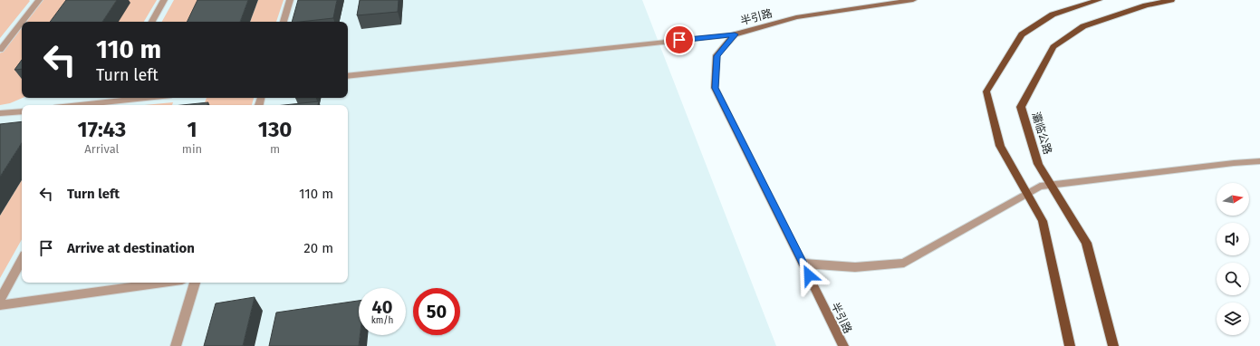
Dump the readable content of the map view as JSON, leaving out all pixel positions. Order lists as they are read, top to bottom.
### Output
{
  "streets": {
    "main road": ["半引路", "灞临公路"]
  },
  "north": "right",
  "page": {
    "turn": ["110 m", "Turn left"],
    "eta": [
      "17:43",
      "Arrival",
      "1",
      "min",
      "130",
      "m"
    ],
    "list": [
      {
        "name": "Turn left",
        "value": "110 m"
      },
      {
        "name": "Arrive at destination",
        "value": "20 m"
      }
    ],
    "speed": "40 km/h",
    "limit": "50"
  }
}
